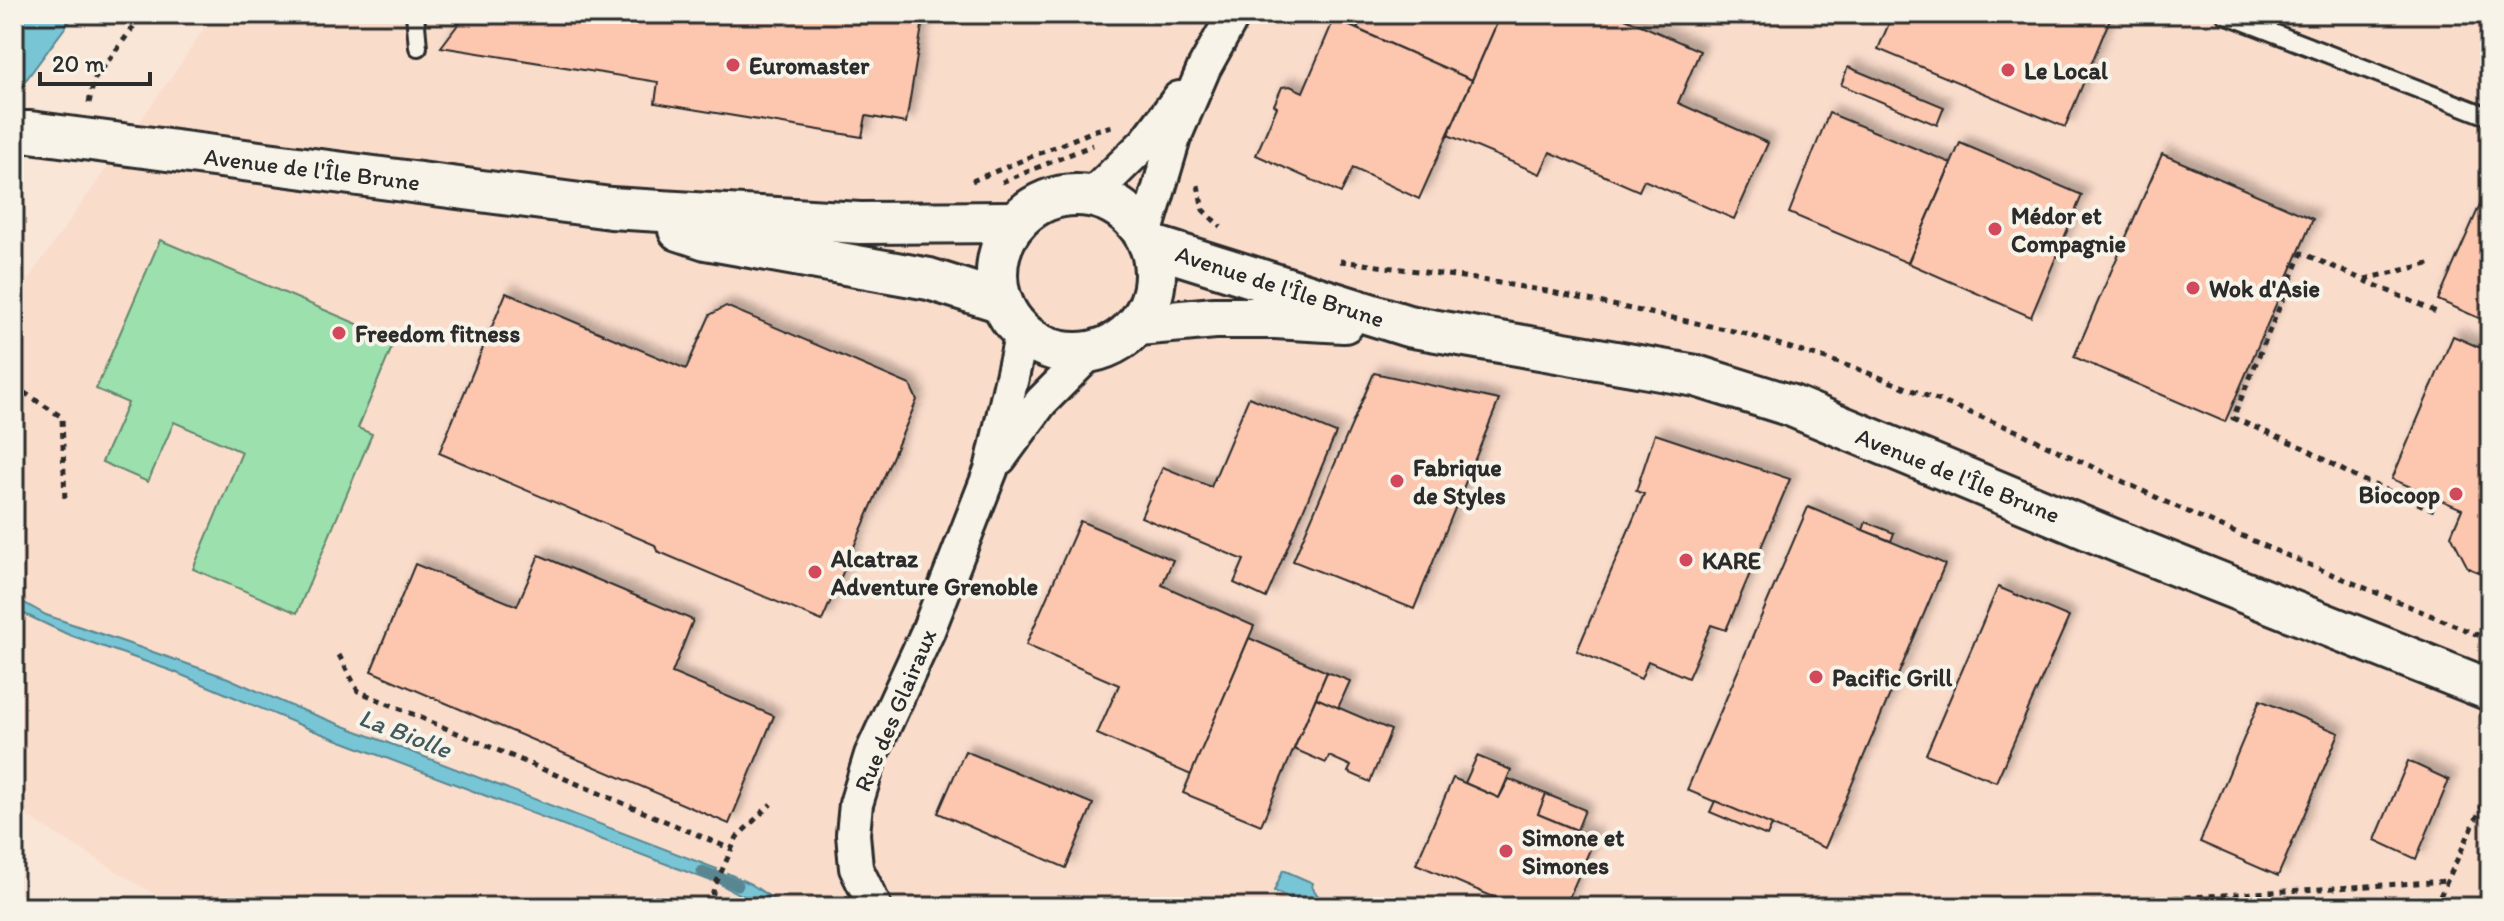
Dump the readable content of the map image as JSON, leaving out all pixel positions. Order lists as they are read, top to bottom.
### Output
{
  "streets": {
    "street": ["Avenue de l'Île Brune", "Rue des Glairaux"]
  },
  "crossings": [
    ["Avenue de l'Île Brune", "Rue des Glairaux"]
  ],
  "water": ["La Biolle"],
  "places": [
    "Euromaster",
    "Le Local",
    "Médor et Compagnie",
    "Wok d'Asie",
    "Freedom fitness",
    "Fabrique de Styles",
    "Biocoop",
    "KARE",
    "Alcatraz Adventure Grenoble",
    "Pacific Grill",
    "Simone et Simones"
  ],
  "scale_bar": "20 m"
}
